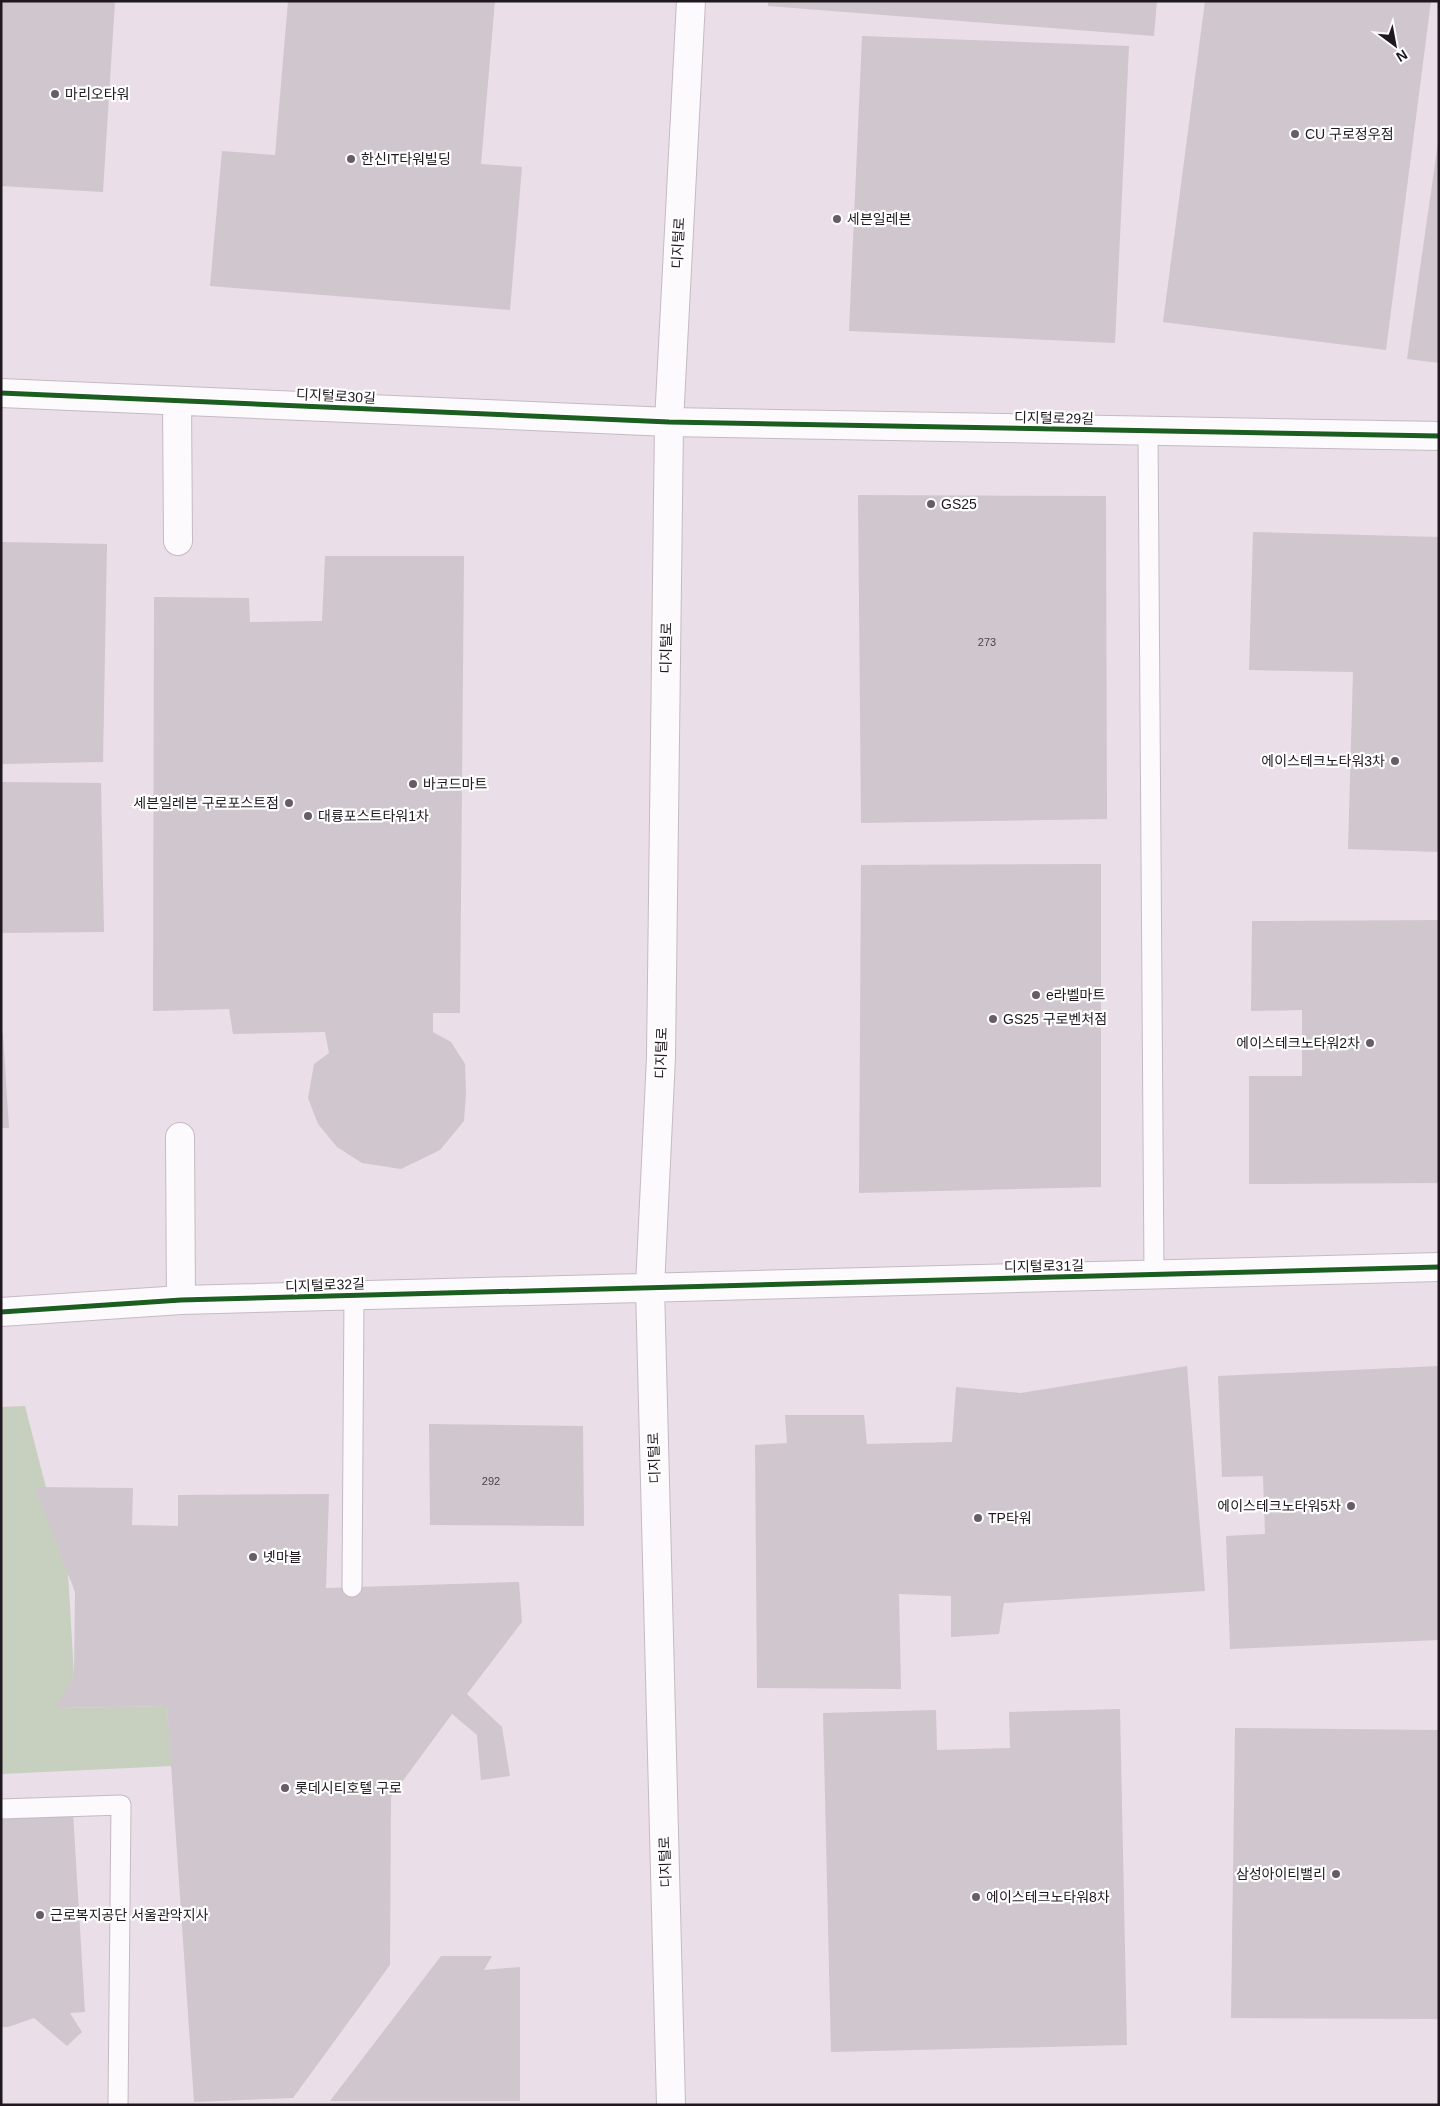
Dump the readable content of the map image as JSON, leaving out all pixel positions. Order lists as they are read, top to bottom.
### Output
{
  "streets": {
    "street": [
      "디지털로",
      "디지털로30길",
      "디지털로29길",
      "디지털로31길",
      "디지털로32길"
    ]
  },
  "crossings": [
    ["디지털로", "디지털로30길"],
    ["디지털로", "디지털로29길"],
    ["디지털로", "디지털로31길"],
    ["디지털로", "디지털로32길"],
    ["디지털로30길", "디지털로29길"],
    ["디지털로31길", "디지털로32길"]
  ],
  "places": [
    "마리오타워",
    "CU 구로정우점",
    "한신IT타워빌딩",
    "세븐일레븐",
    "GS25",
    "에이스테크노타워3차",
    "바코드마트",
    "세븐일레븐 구로포스트점",
    "대륭포스트타워1차",
    "e라벨마트",
    "GS25 구로벤처점",
    "에이스테크노타워2차",
    "에이스테크노타워5차",
    "TP타워",
    "넷마블",
    "롯데시티호텔 구로",
    "삼성아이티밸리",
    "에이스테크노타워8차",
    "근로복지공단 서울관악지사"
  ],
  "house_numbers": ["273", "292"],
  "north": "bottom right"
}
